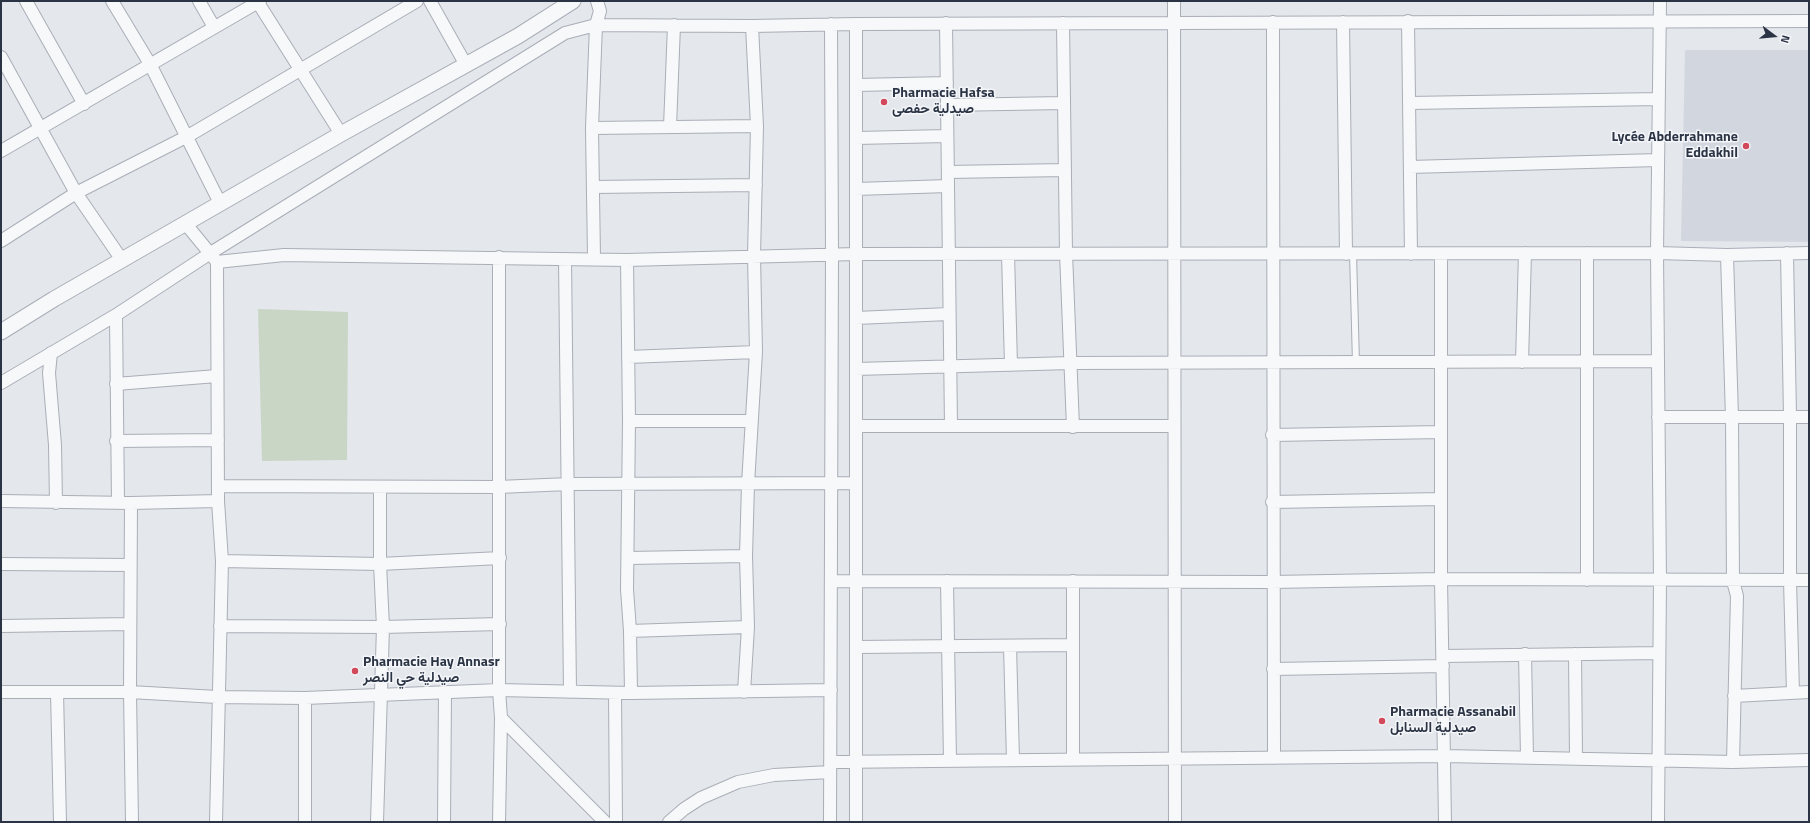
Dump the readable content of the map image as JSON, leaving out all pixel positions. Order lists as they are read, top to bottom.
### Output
{
  "places": [
    "Pharmacie Hafsa صيدلية حفصى",
    "Lycée Abderrahmane Eddakhil",
    "Pharmacie Hay Annasr صيدلية حي النصر",
    "Pharmacie Assanabil صيدلية السنابل"
  ],
  "north": "right"
}
